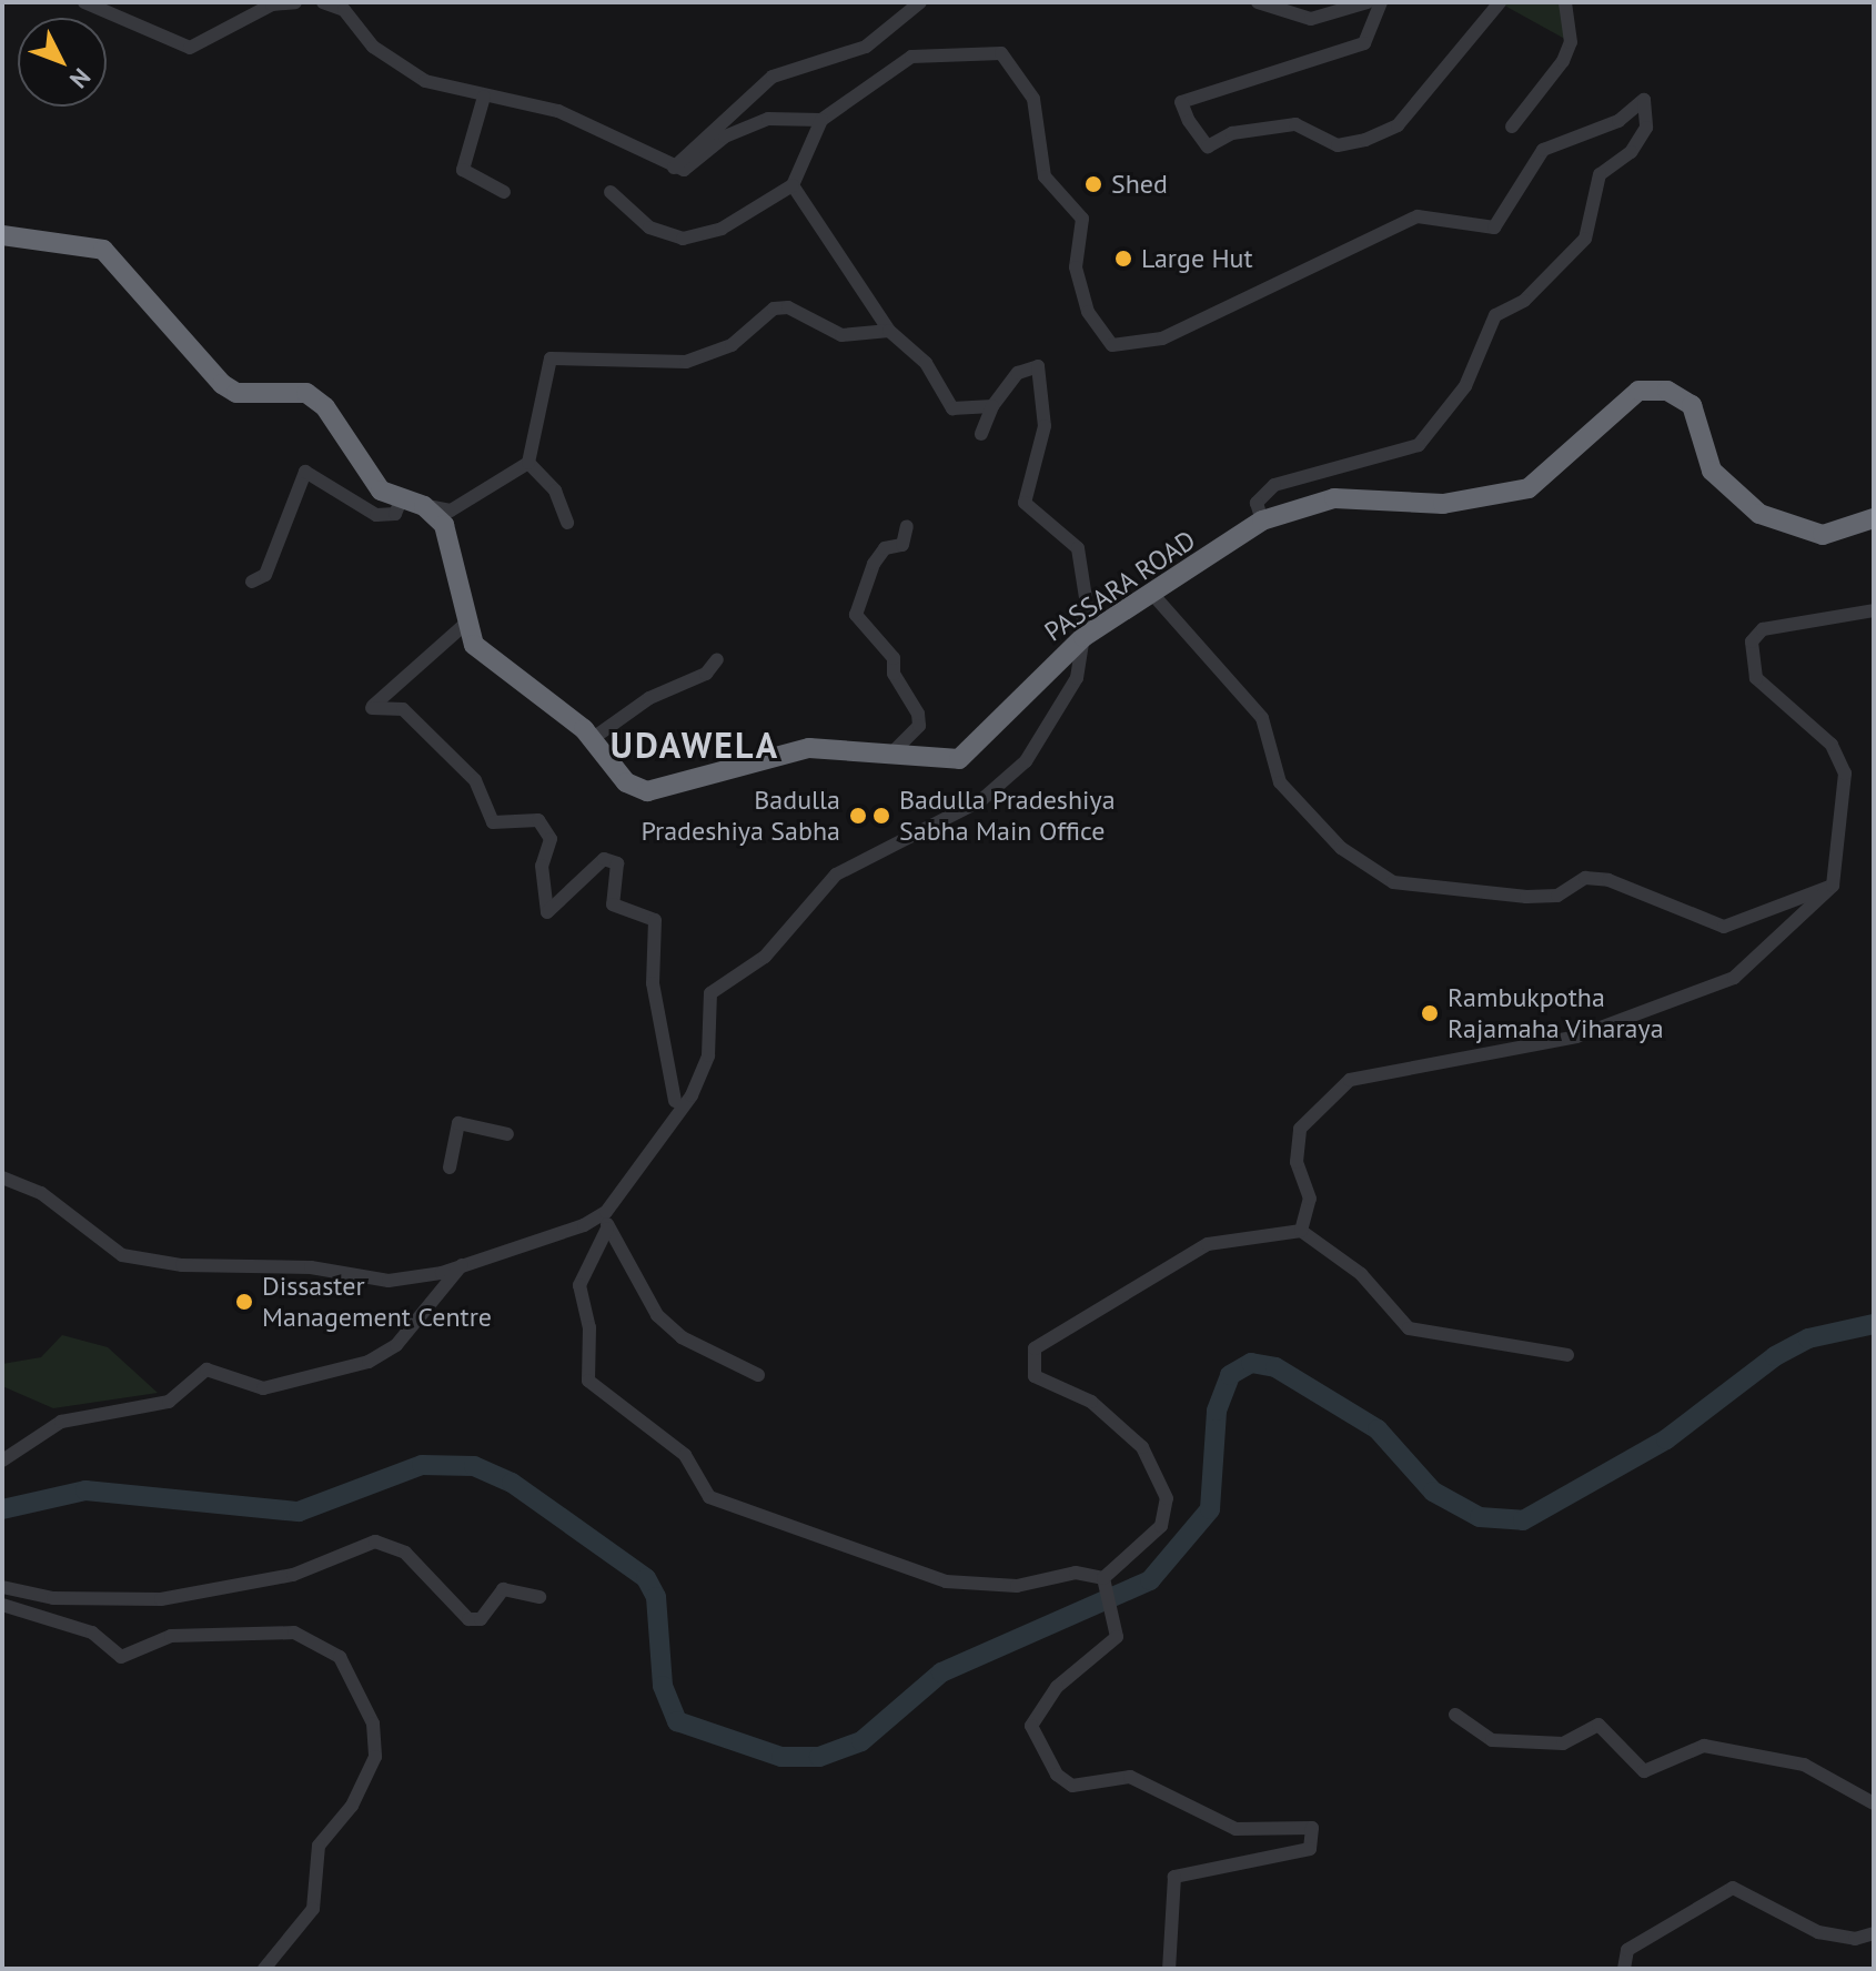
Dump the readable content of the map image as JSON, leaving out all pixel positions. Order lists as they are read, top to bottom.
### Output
{
  "streets": {
    "highway": ["PASSARA ROAD"]
  },
  "districts": ["UDAWELA"],
  "places": [
    "Shed",
    "Large Hut",
    "Badulla Pradeshiya Sabha",
    "Badulla Pradeshiya Sabha Main Office",
    "Rambukpotha Rajamaha Viharaya",
    "Dissaster Management Centre"
  ],
  "north": "bottom right"
}
